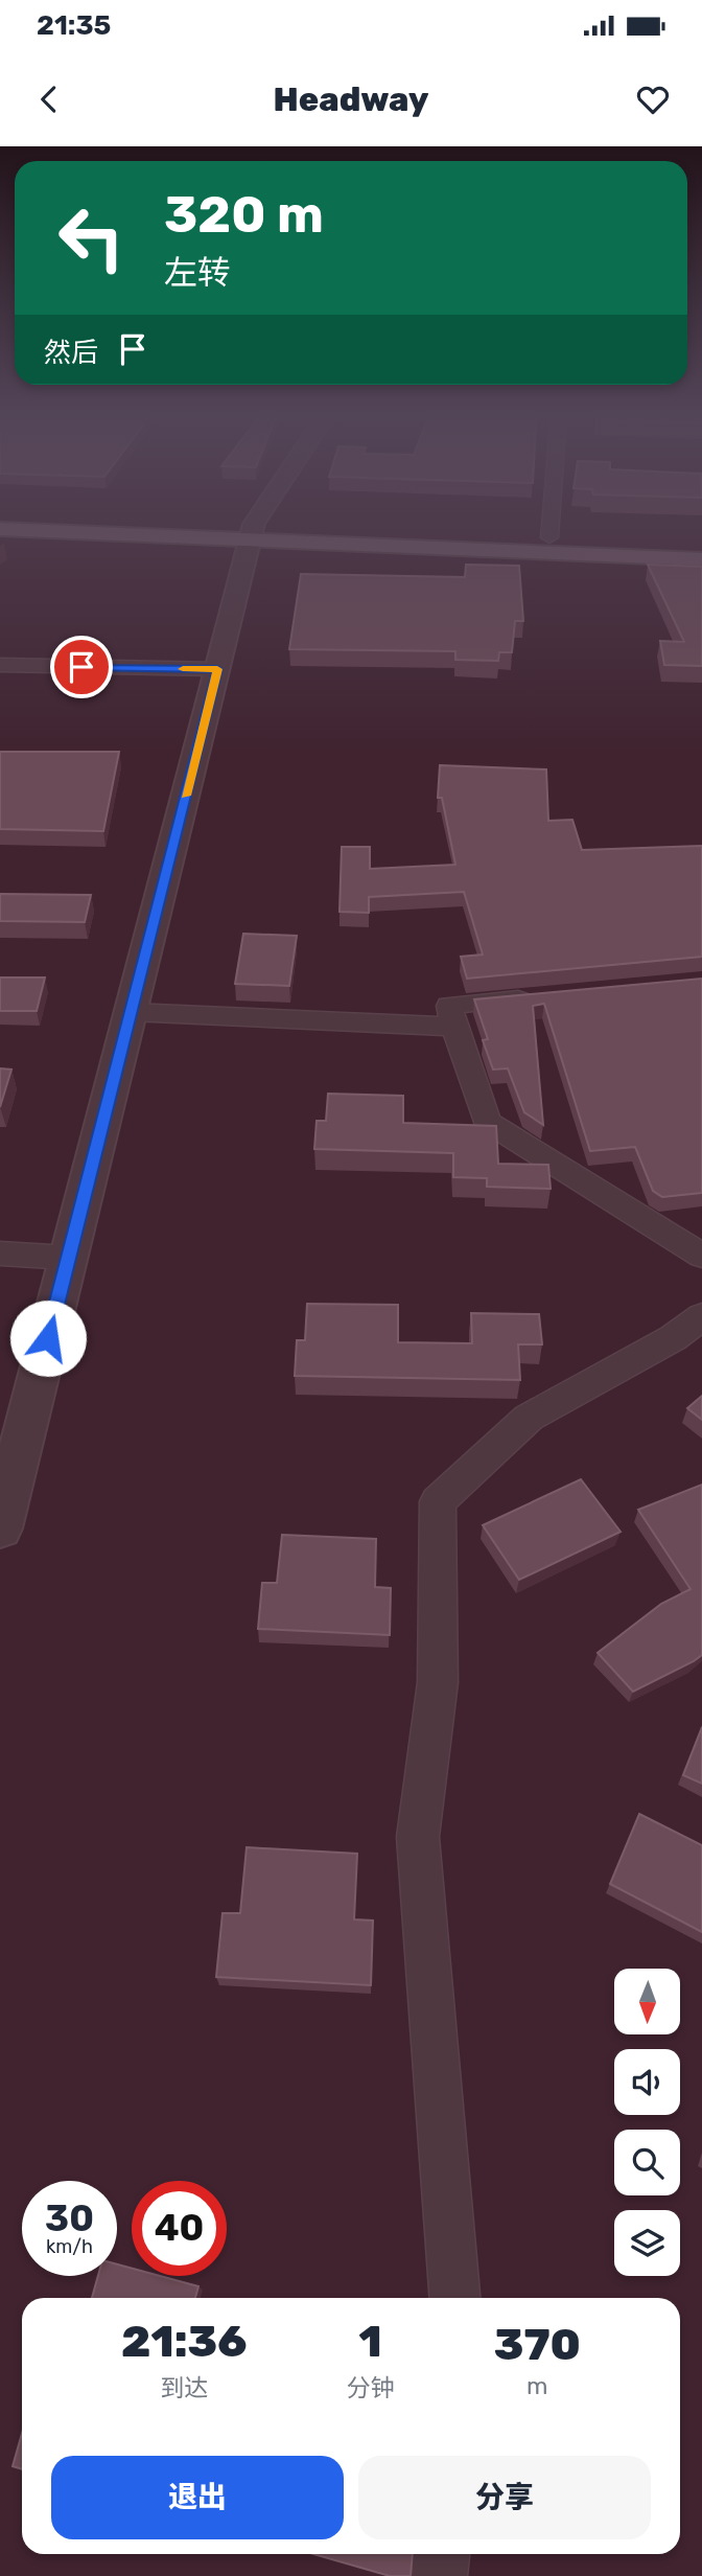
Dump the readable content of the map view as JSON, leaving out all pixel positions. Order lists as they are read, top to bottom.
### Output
{
  "north": "bottom",
  "page": {
    "status": "21:35",
    "header": "Headway",
    "turn": ["320 m", "左转"],
    "then": "然后",
    "speed": "30 km/h",
    "limit": "40",
    "eta": [
      "21:36",
      "到达",
      "1",
      "分钟",
      "370",
      "m"
    ],
    "buttons": ["退出", "分享"]
  }
}
